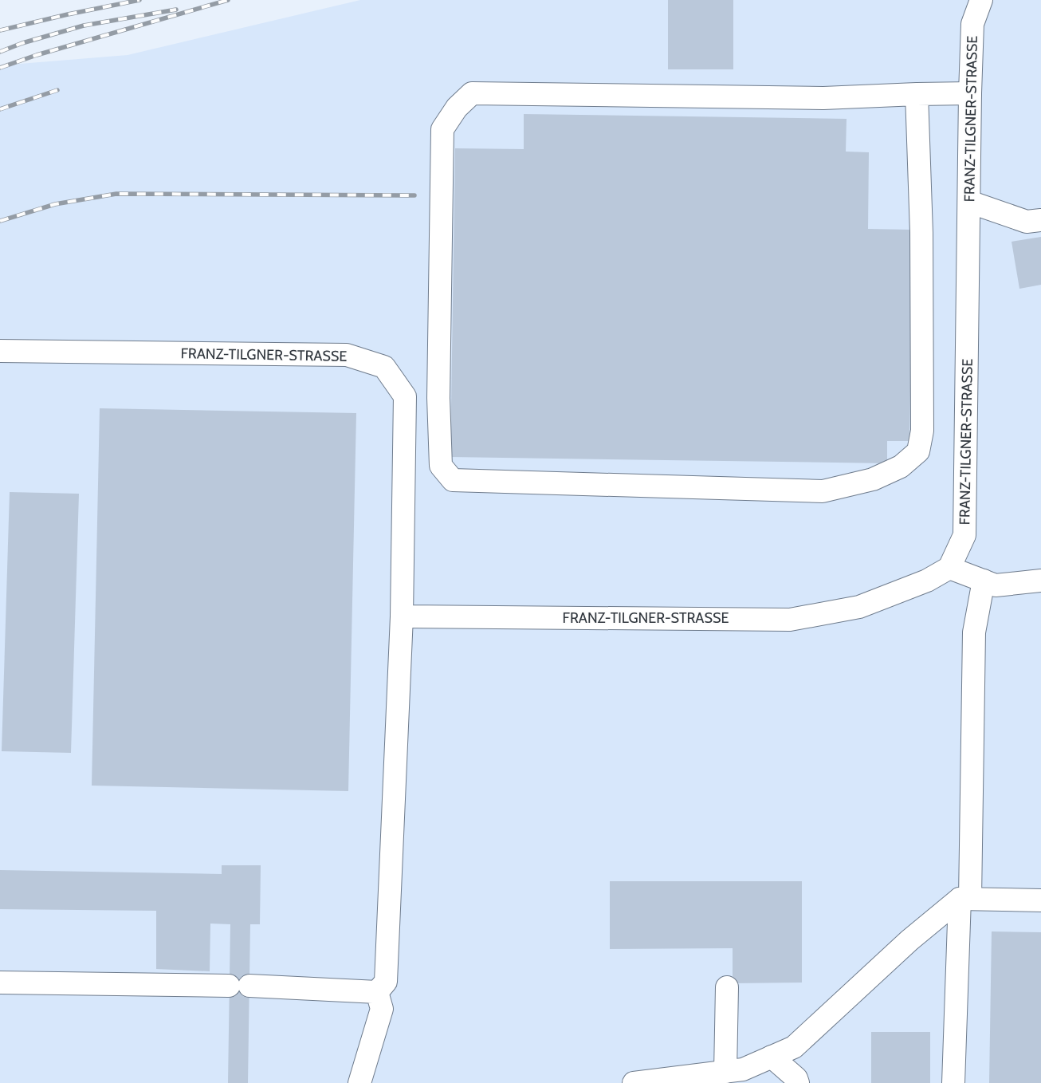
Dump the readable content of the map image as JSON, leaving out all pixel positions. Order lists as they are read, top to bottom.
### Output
{
  "streets": {
    "street": ["FRANZ-TILGNER-STRASSE"]
  }
}
